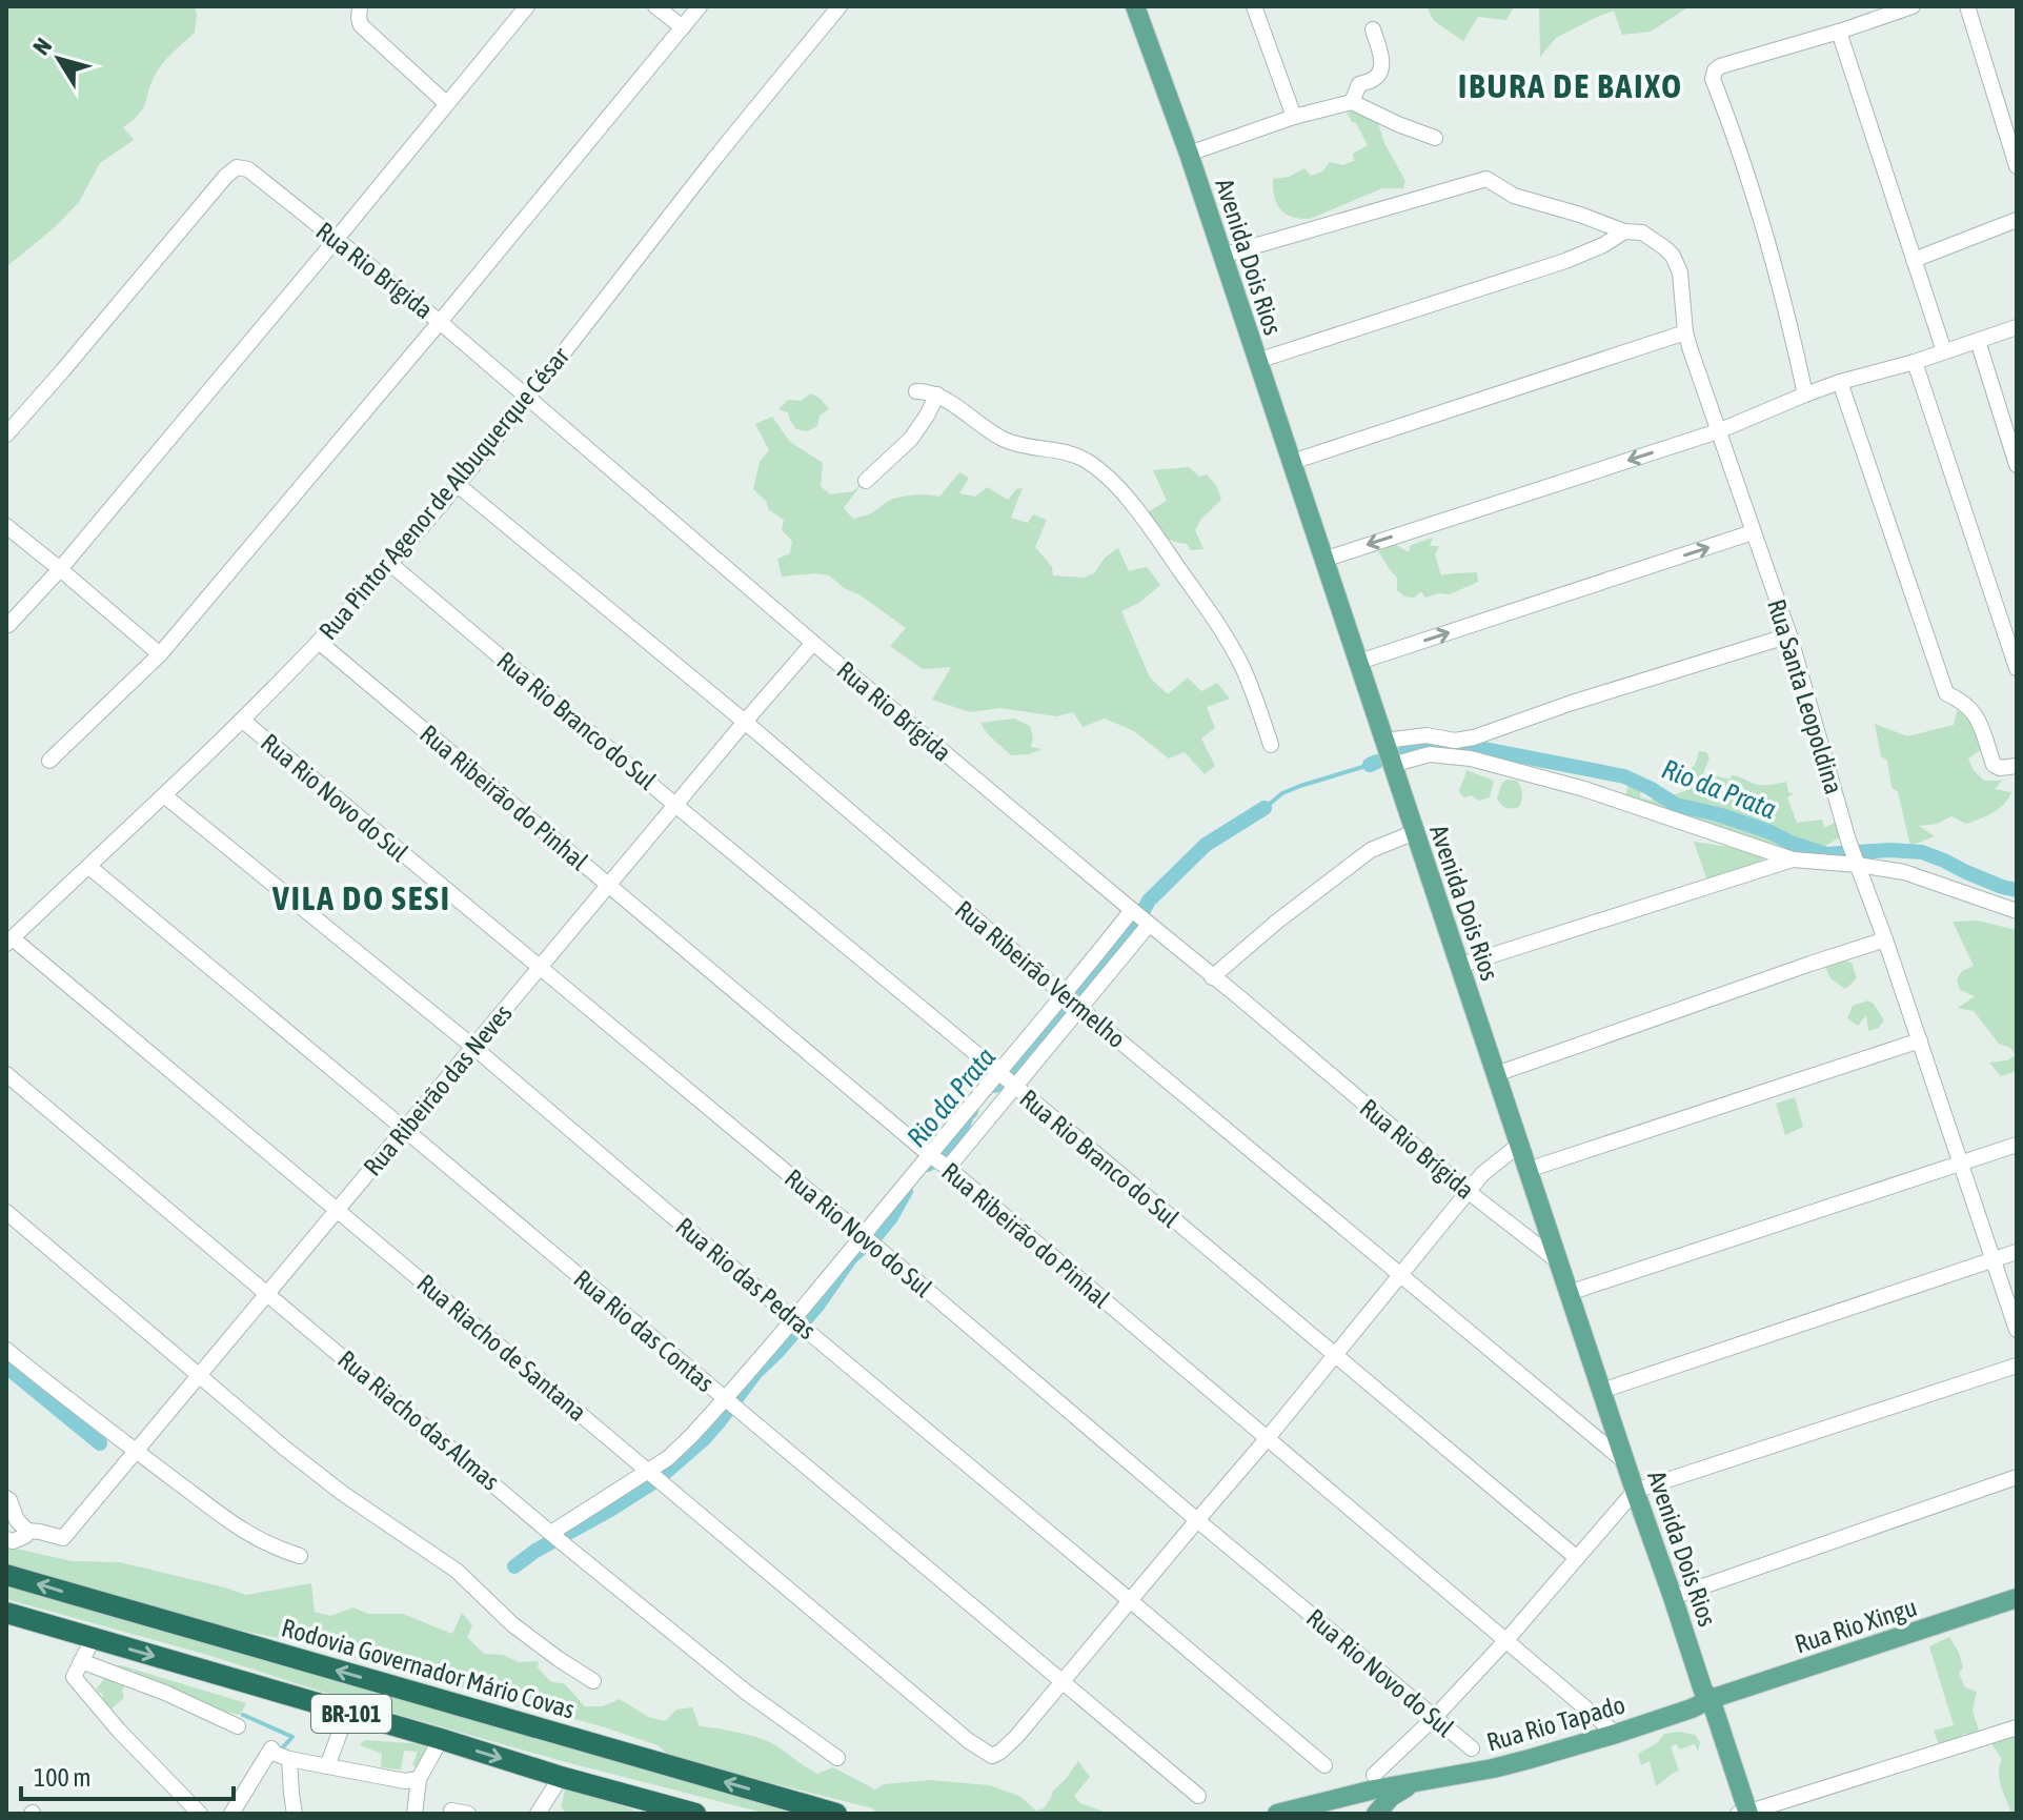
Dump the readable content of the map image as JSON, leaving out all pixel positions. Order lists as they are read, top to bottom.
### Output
{
  "streets": {
    "highway": ["Rodovia Governador Mário Covas", "BR-101"],
    "main road": ["Avenida Dois Rios", "Rua Rio Xingu", "Rua Rio Tapado"],
    "street": [
      "Rua Rio Brígida",
      "Rua Pintor Agenor de Albuquerque César",
      "Rua Santa Leopoldina",
      "Rua Rio Branco do Sul",
      "Rua Rio Novo do Sul",
      "Rua Ribeirão do Pinhal",
      "Rua Ribeirão Vermelho",
      "Rua Ribeirão das Neves",
      "Rua Rio das Pedras",
      "Rua Rio das Contas",
      "Rua Riacho de Santana",
      "Rua Riacho das Almas"
    ]
  },
  "crossings": [
    ["Avenida Dois Rios", "Rua Rio Brígida"],
    ["Avenida Dois Rios", "Rua Santa Leopoldina"],
    ["Avenida Dois Rios", "Rua Ribeirão Vermelho"],
    ["Avenida Dois Rios", "Rua Rio Xingu"],
    ["Avenida Dois Rios", "Rua Rio Tapado"],
    ["Rua Rio Brígida", "Rua Pintor Agenor de Albuquerque César"],
    ["Rua Rio Brígida", "Rua Ribeirão das Neves"],
    ["Rua Pintor Agenor de Albuquerque César", "Rua Rio Branco do Sul"],
    ["Rua Pintor Agenor de Albuquerque César", "Rua Rio Novo do Sul"],
    ["Rua Pintor Agenor de Albuquerque César", "Rua Ribeirão do Pinhal"],
    ["Rua Pintor Agenor de Albuquerque César", "Rua Ribeirão Vermelho"],
    ["Rua Pintor Agenor de Albuquerque César", "Rua Rio das Pedras"],
    ["Rua Pintor Agenor de Albuquerque César", "Rua Rio das Contas"],
    ["Rua Pintor Agenor de Albuquerque César", "Rua Riacho de Santana"],
    ["Rua Rio Branco do Sul", "Rua Ribeirão das Neves"],
    ["Rua Rio Novo do Sul", "Rua Ribeirão das Neves"],
    ["Rua Ribeirão do Pinhal", "Rua Ribeirão das Neves"],
    ["Rua Ribeirão do Pinhal", "Rua Rio Tapado"],
    ["Rua Ribeirão Vermelho", "Rua Ribeirão das Neves"],
    ["Rua Ribeirão das Neves", "Rua Rio das Pedras"],
    ["Rua Ribeirão das Neves", "Rua Rio das Contas"],
    ["Rua Ribeirão das Neves", "Rua Riacho de Santana"],
    ["Rua Ribeirão das Neves", "Rua Riacho das Almas"],
    ["Rua Rio das Contas", "Rua Riacho de Santana"],
    ["Rua Rio Xingu", "Rua Rio Tapado"]
  ],
  "districts": ["IBURA DE BAIXO", "VILA DO SESI"],
  "water": ["Rio da Prata"],
  "scale_bar": "100 m",
  "north": "top left"
}
